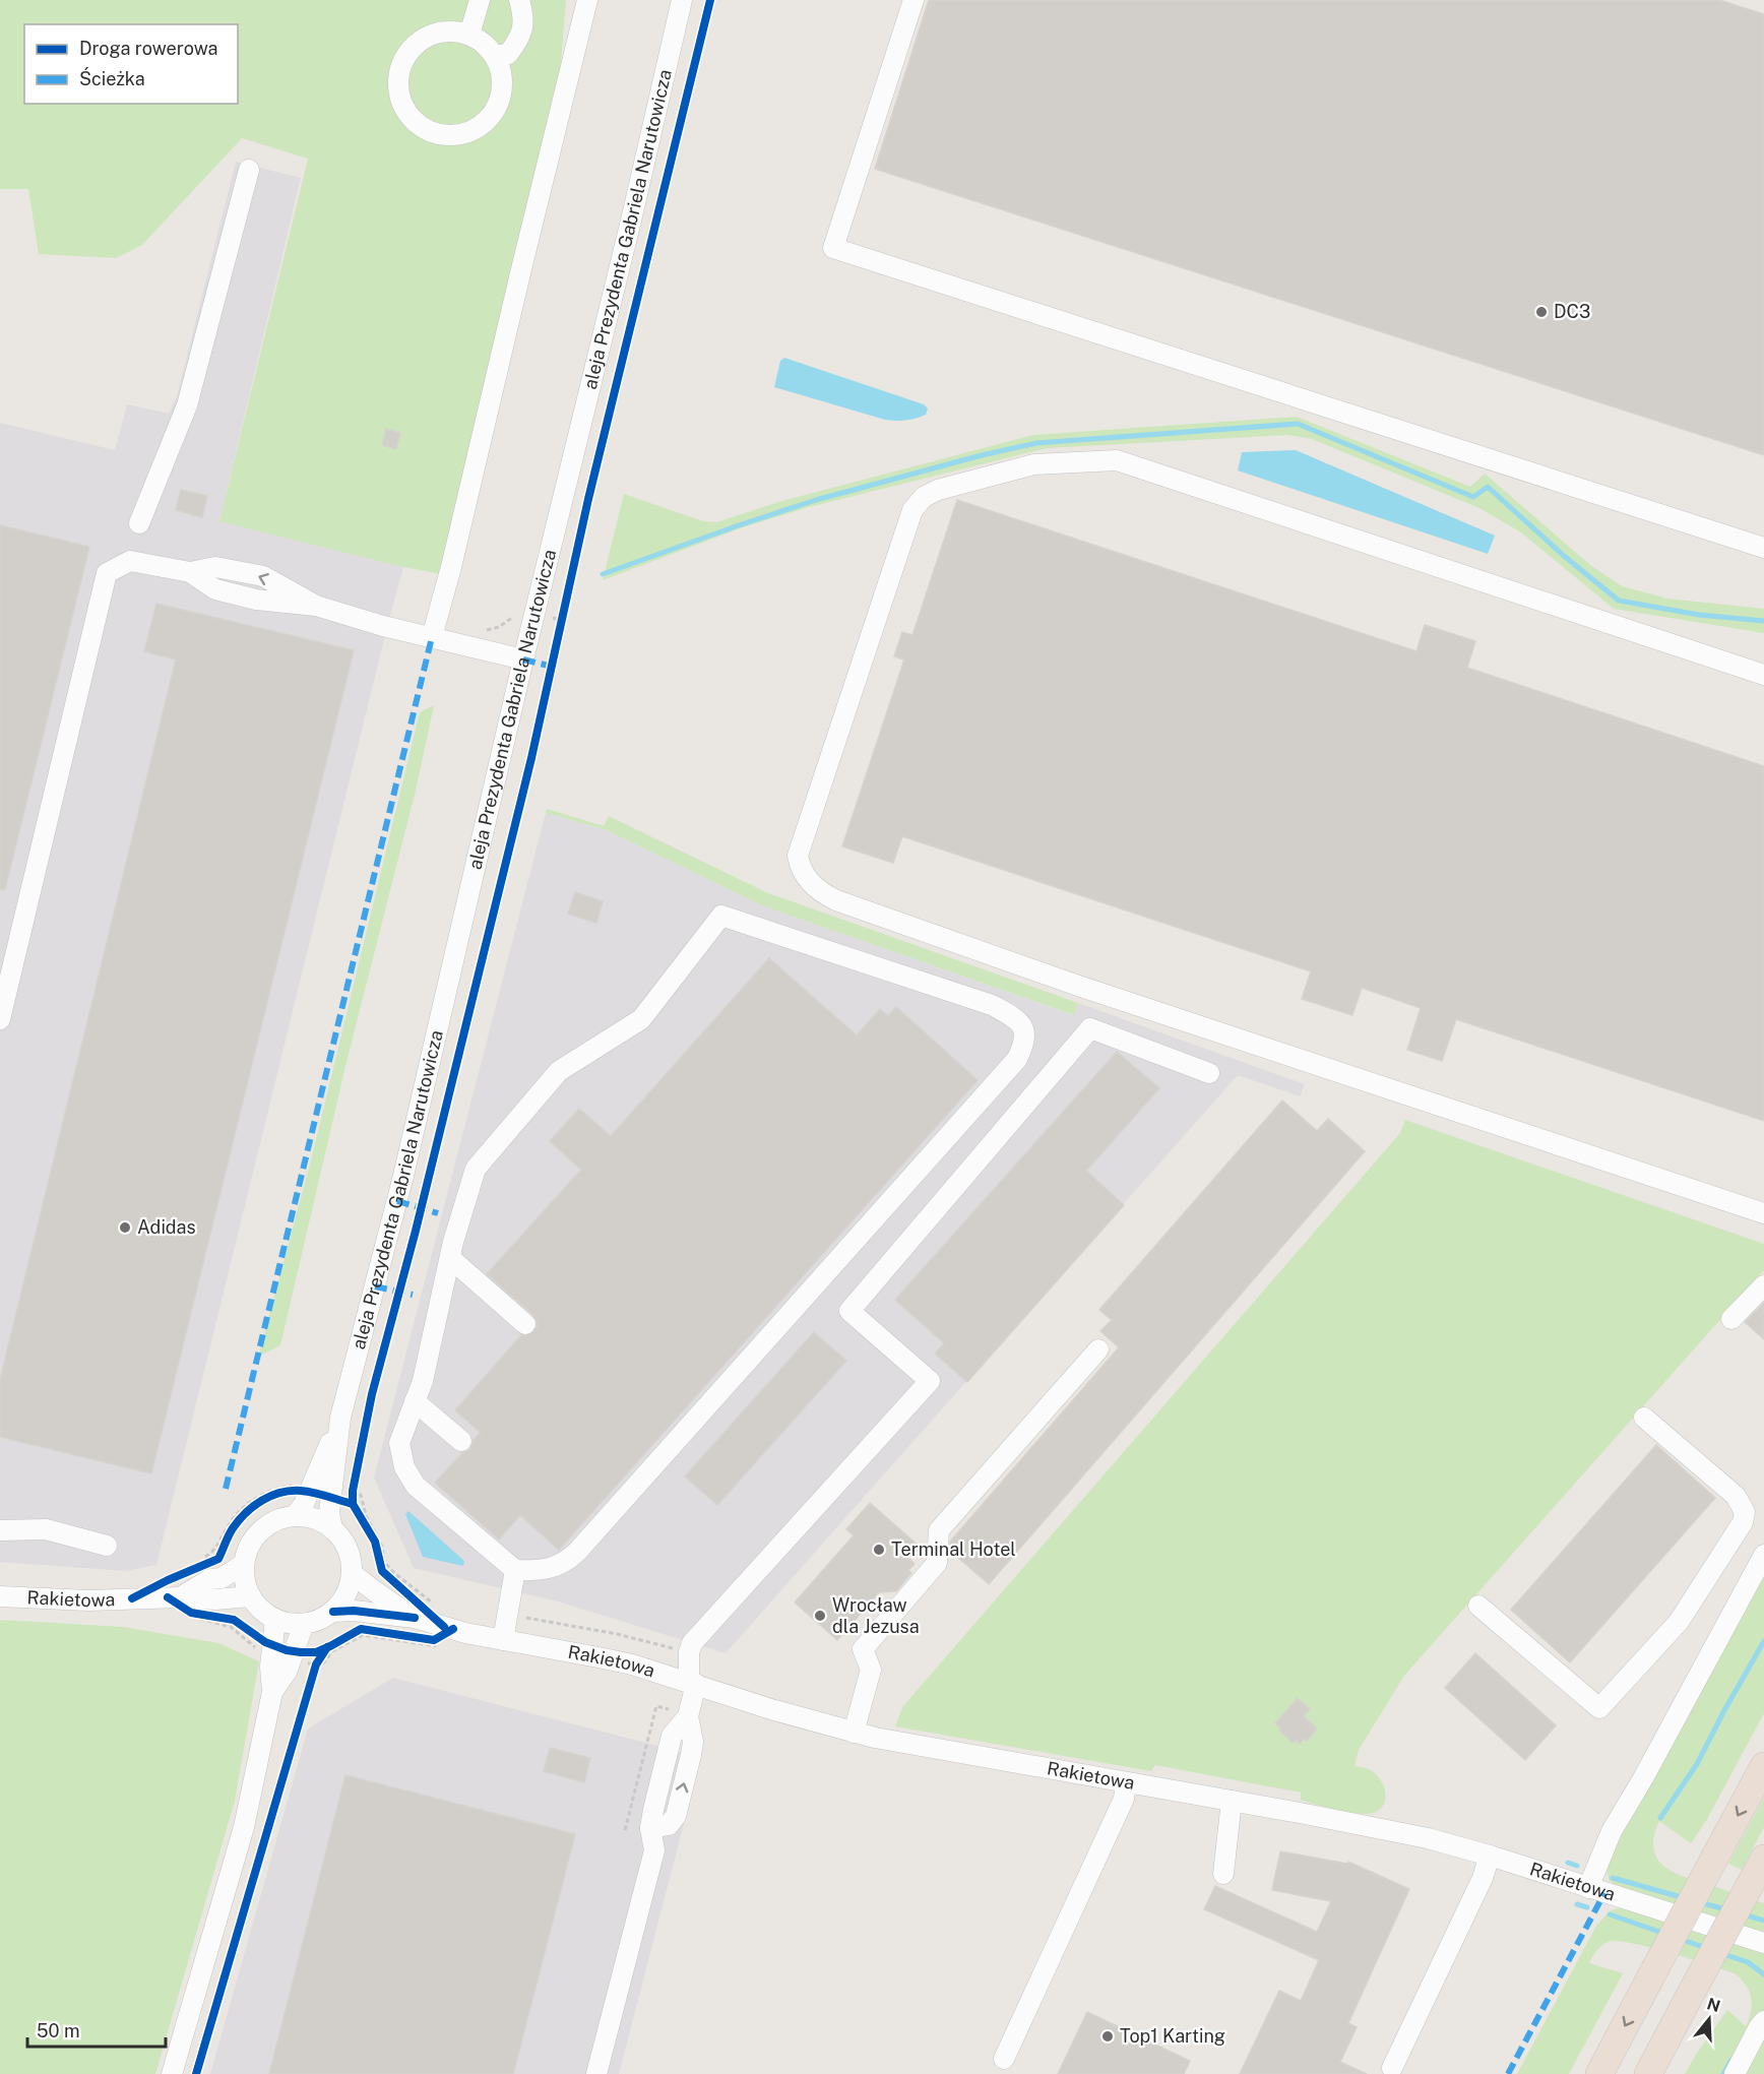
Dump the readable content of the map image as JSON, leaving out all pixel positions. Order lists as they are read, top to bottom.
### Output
{
  "streets": {
    "street": ["aleja Prezydenta Gabriela Narutowicza", "Rakietowa"]
  },
  "crossings": [
    ["aleja Prezydenta Gabriela Narutowicza", "Rakietowa"]
  ],
  "places": [
    "DC3",
    "Adidas",
    "Terminal Hotel",
    "Wrocław dla Jezusa",
    "Top1 Karting"
  ],
  "legend": ["Droga rowerowa", "Ścieżka"],
  "scale_bar": "50 m",
  "north": "top"
}
